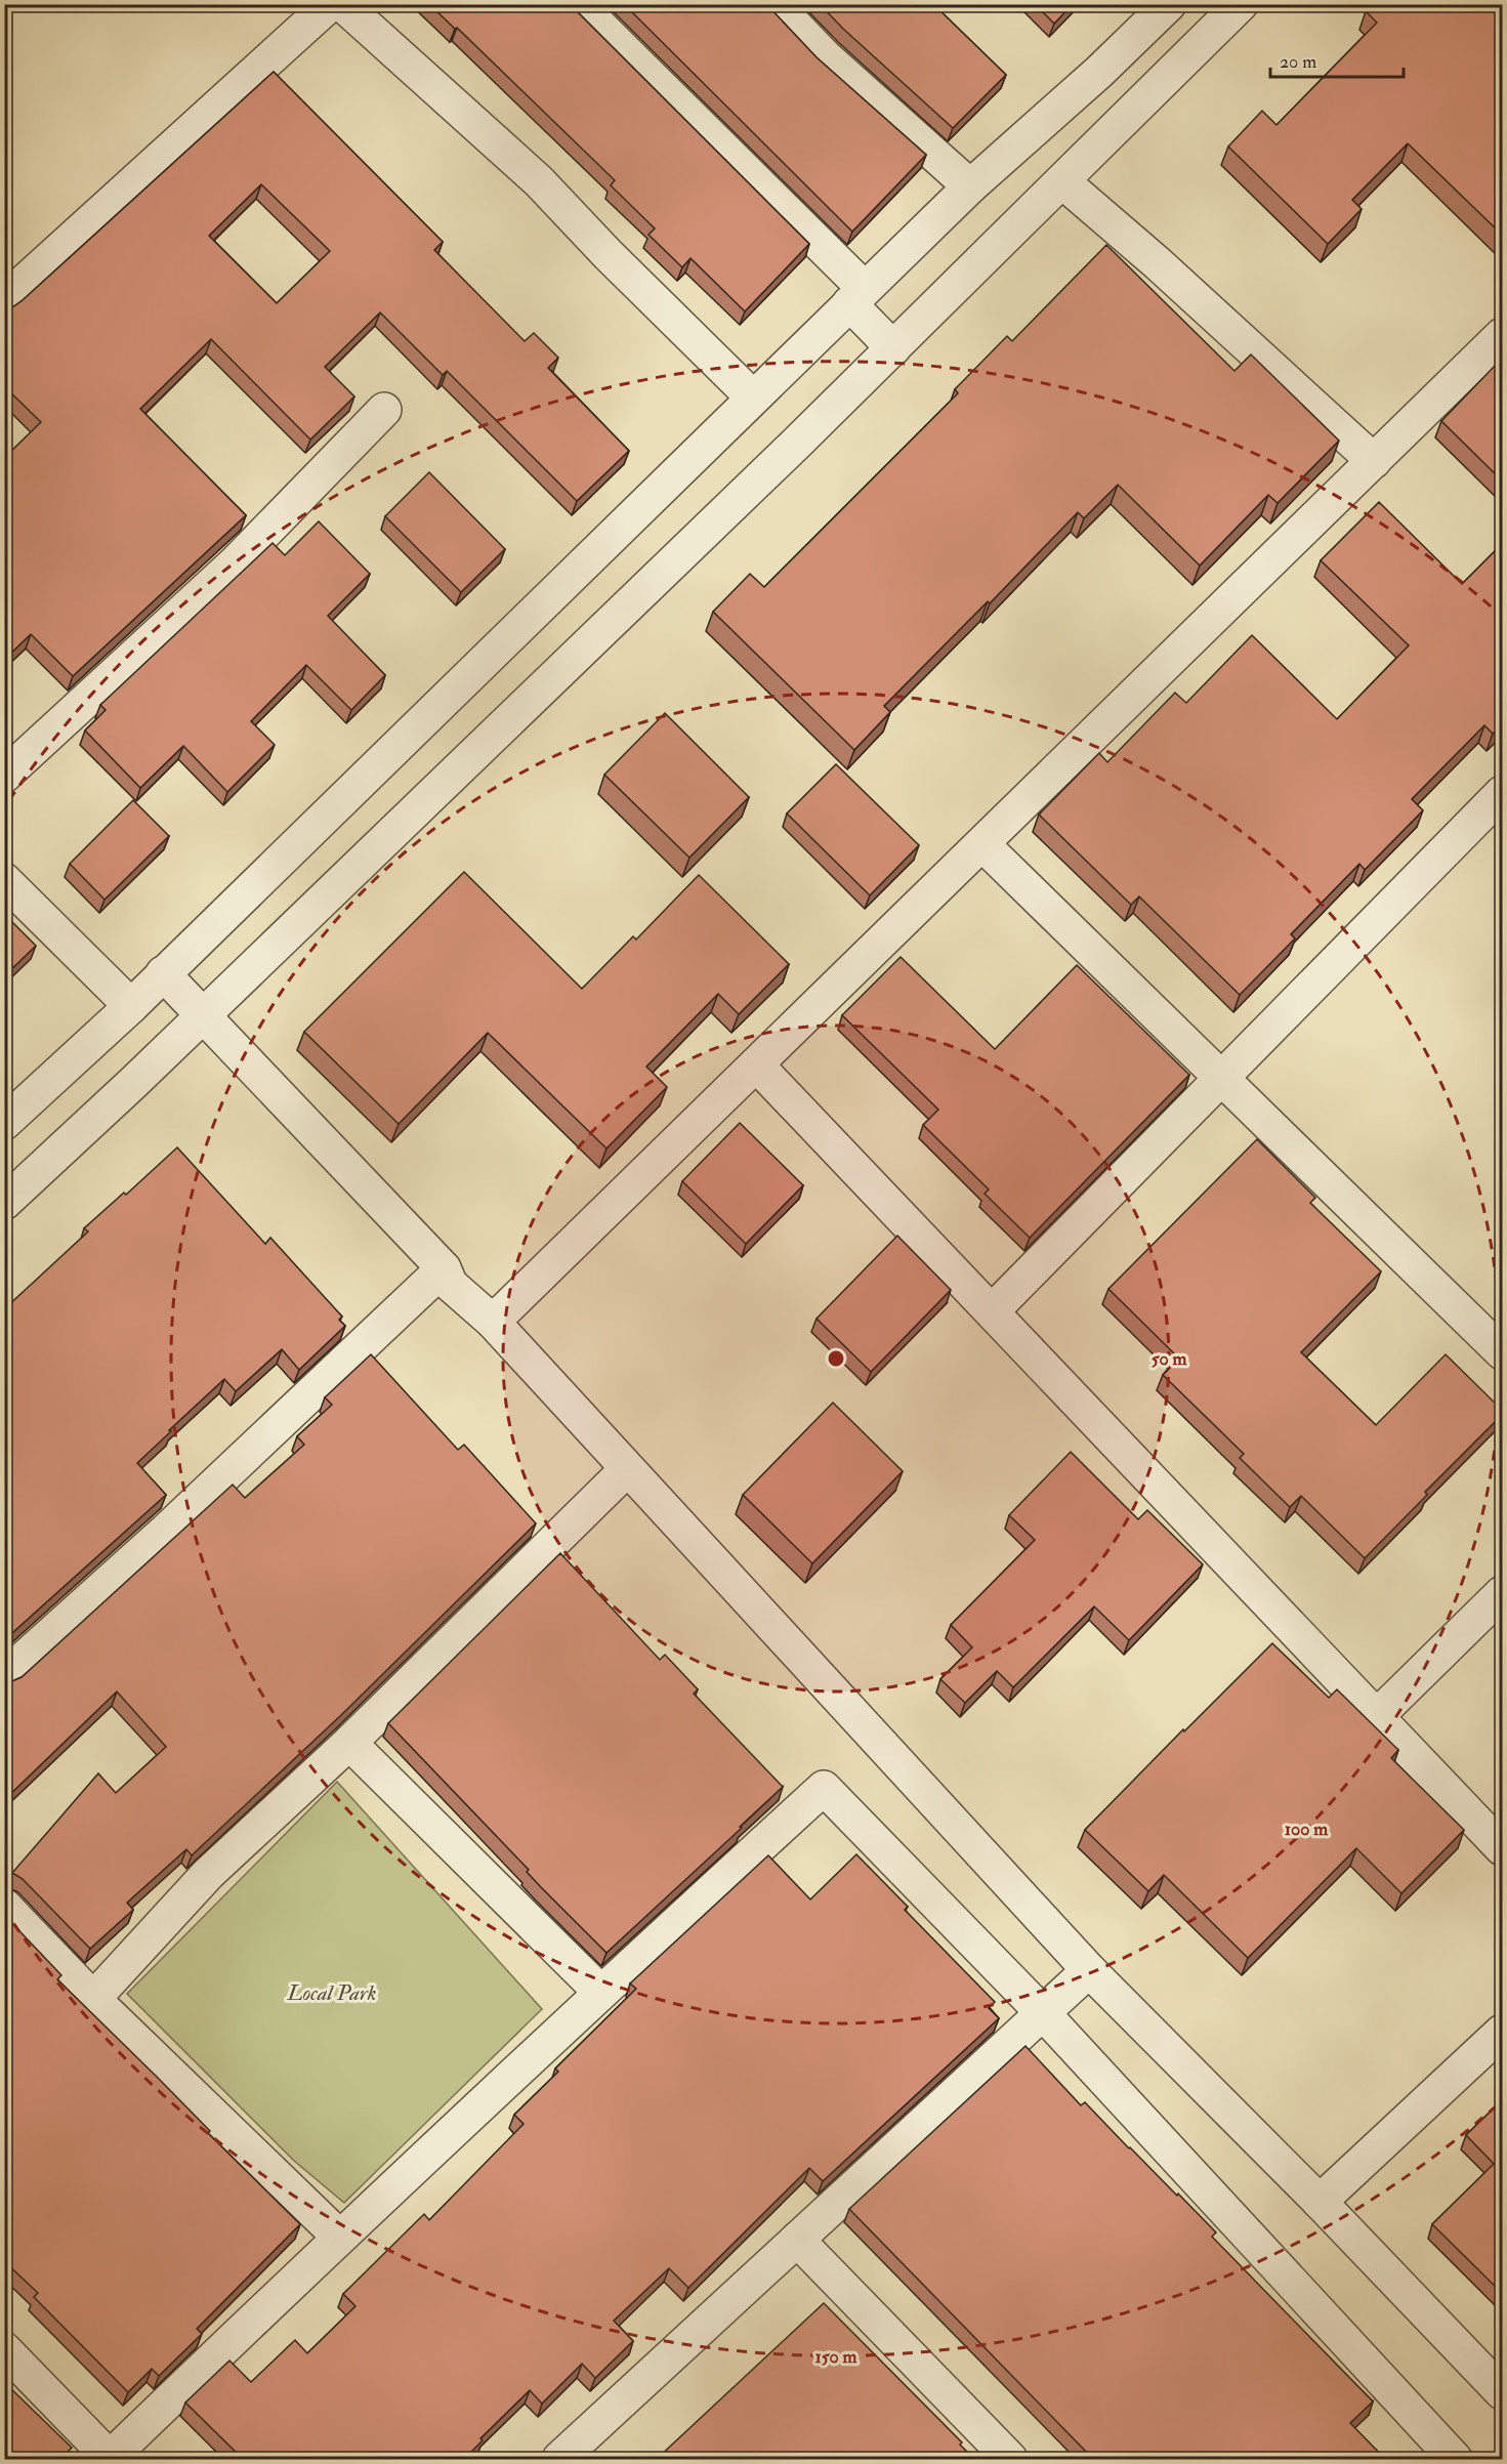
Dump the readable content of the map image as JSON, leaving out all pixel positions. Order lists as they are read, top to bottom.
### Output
{
  "parks": ["Local Park"],
  "scale_bar": "20 m",
  "rings": ["50 m", "100 m", "150 m"]
}
